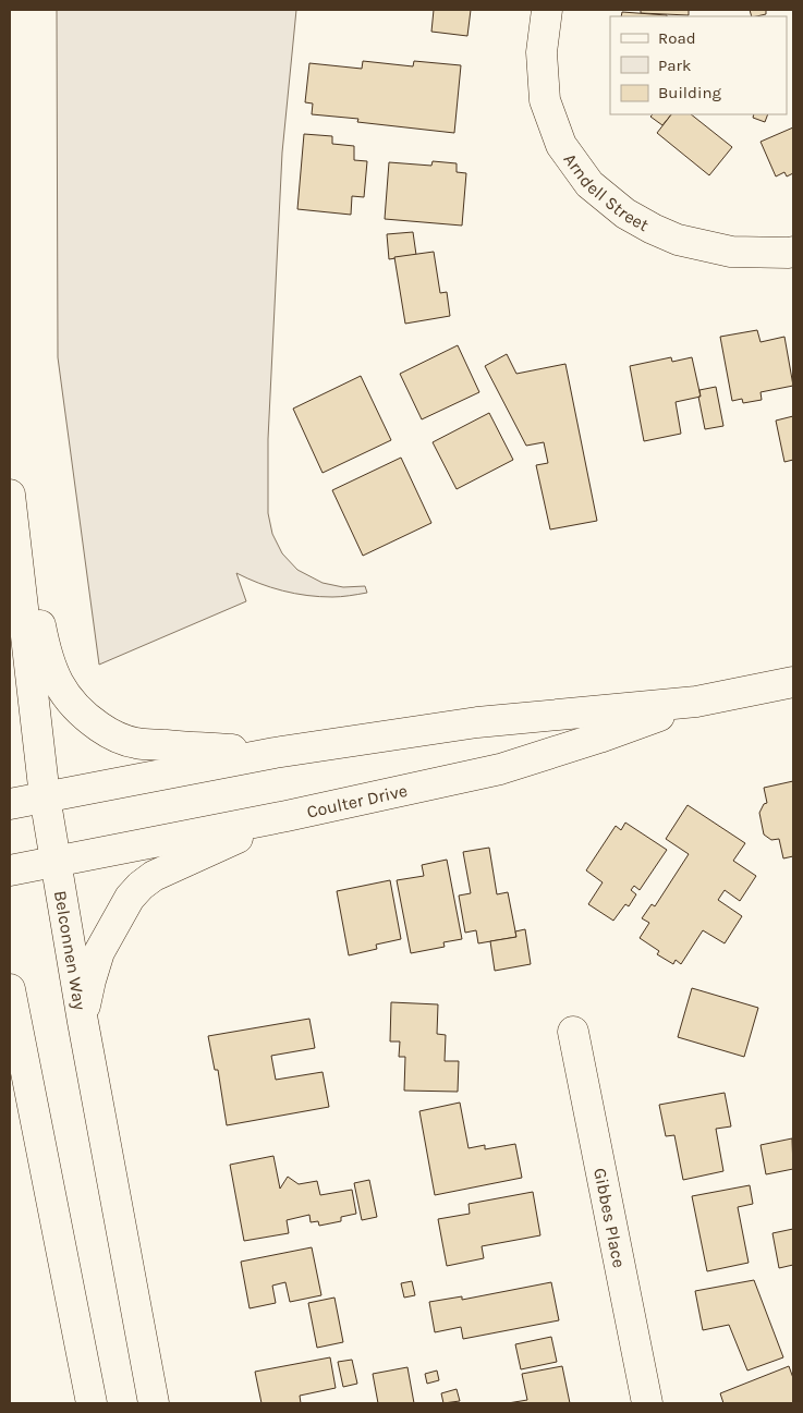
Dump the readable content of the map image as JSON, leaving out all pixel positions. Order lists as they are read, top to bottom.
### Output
{
  "streets": {
    "main road": [
      "Arndell Street",
      "Coulter Drive",
      "Belconnen Way",
      "Gibbes Place"
    ]
  },
  "crossings": [
    ["Coulter Drive", "Belconnen Way"]
  ],
  "legend": ["Road", "Park", "Building"]
}
